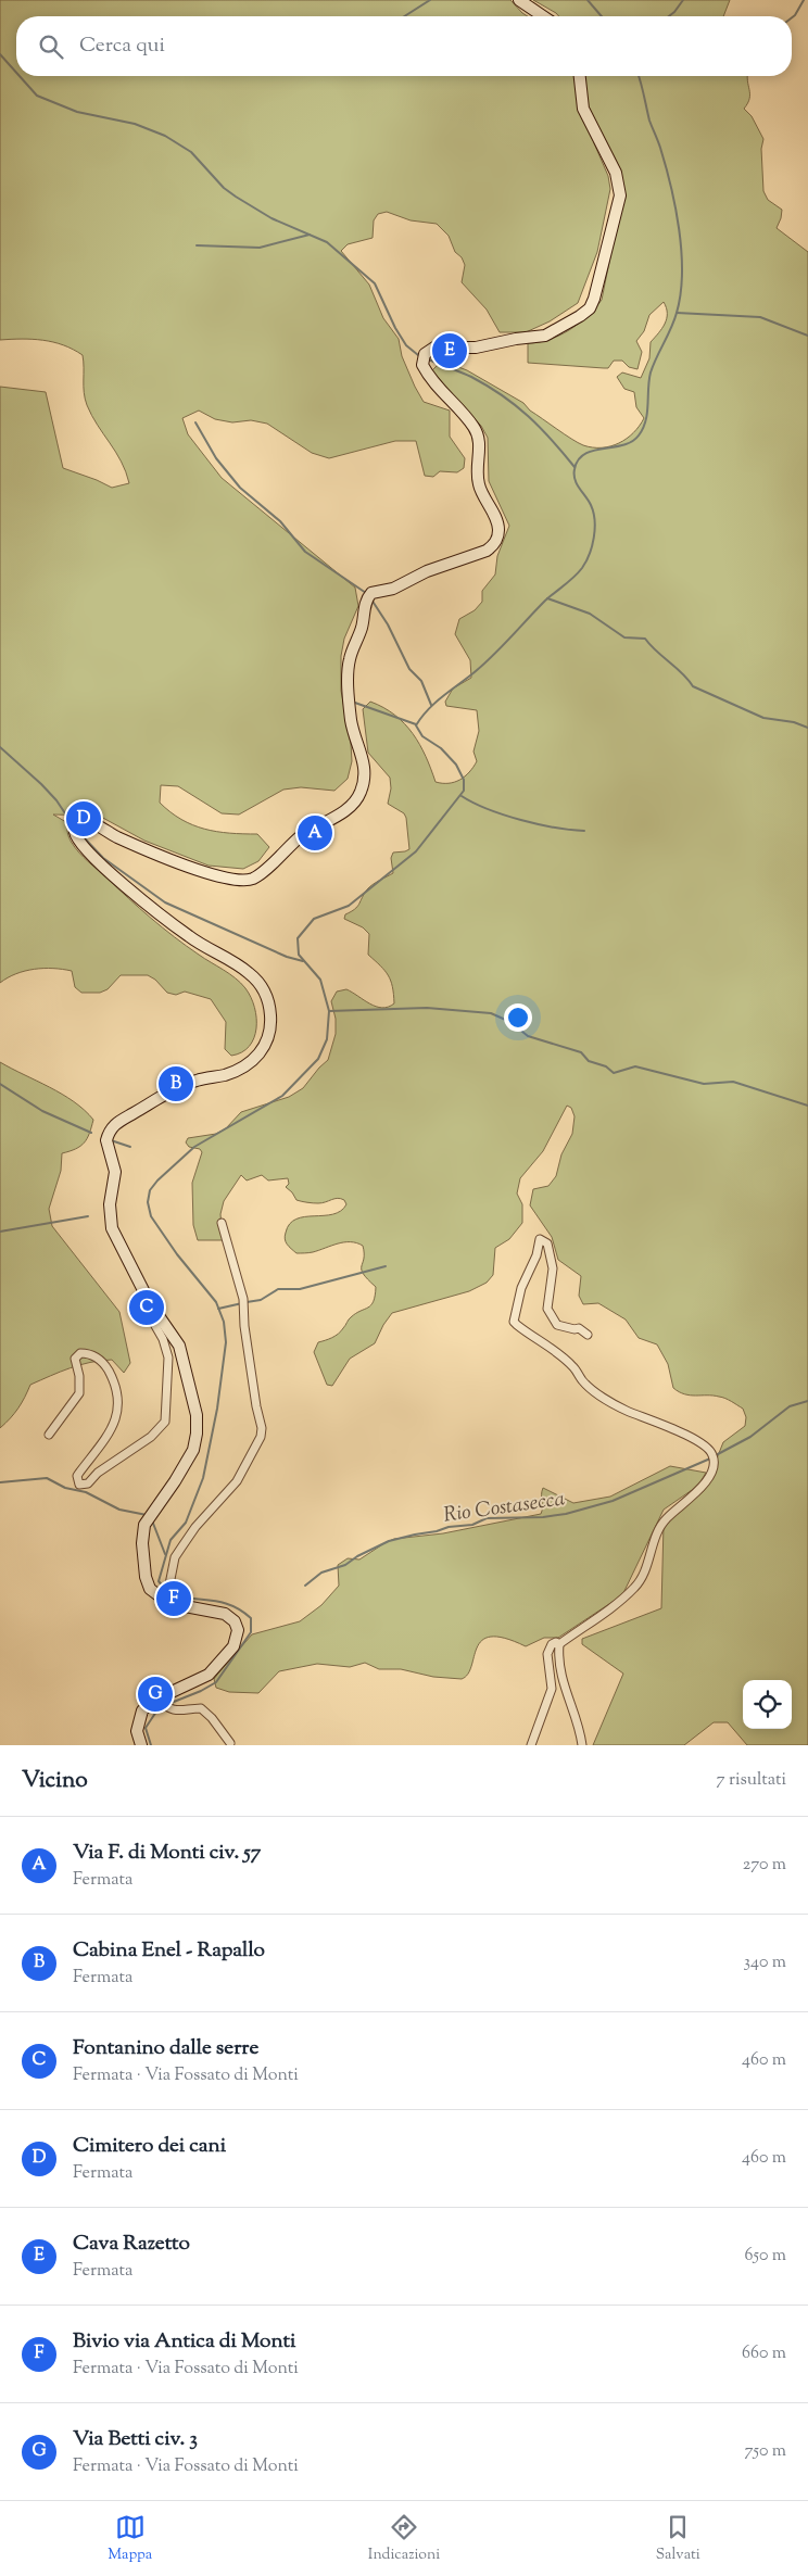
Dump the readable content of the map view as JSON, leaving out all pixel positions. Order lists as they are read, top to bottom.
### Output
{
  "water": ["Rio Costasecca"],
  "page": {
    "search": "Cerca qui",
    "pins": [
      "E",
      "D",
      "A",
      "B",
      "C",
      "F",
      "G"
    ],
    "heading": ["Vicino", "7 risultati"],
    "list": [
      {
        "mark": "A",
        "name": "Via F. di Monti civ. 57",
        "note": "Fermata",
        "value": "270 m"
      },
      {
        "mark": "B",
        "name": "Cabina Enel - Rapallo",
        "note": "Fermata",
        "value": "340 m"
      },
      {
        "mark": "C",
        "name": "Fontanino dalle serre",
        "note": "Fermata · Via Fossato di Monti",
        "value": "460 m"
      },
      {
        "mark": "D",
        "name": "Cimitero dei cani",
        "note": "Fermata",
        "value": "460 m"
      },
      {
        "mark": "E",
        "name": "Cava Razetto",
        "note": "Fermata",
        "value": "650 m"
      },
      {
        "mark": "F",
        "name": "Bivio via Antica di Monti",
        "note": "Fermata · Via Fossato di Monti",
        "value": "660 m"
      },
      {
        "mark": "G",
        "name": "Via Betti civ. 3",
        "note": "Fermata · Via Fossato di Monti",
        "value": "750 m"
      }
    ],
    "nav": ["Mappa", "Indicazioni", "Salvati"]
  }
}
